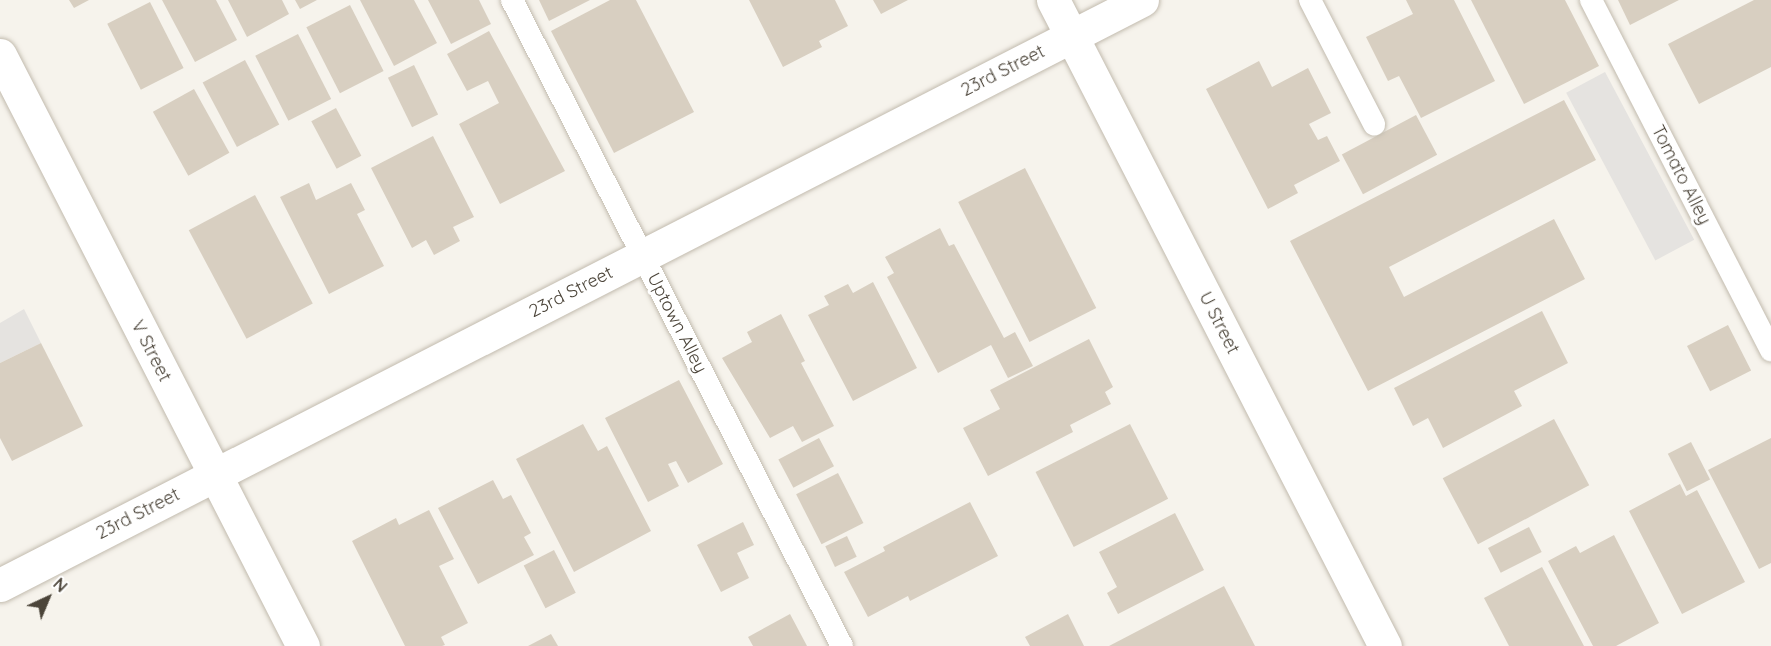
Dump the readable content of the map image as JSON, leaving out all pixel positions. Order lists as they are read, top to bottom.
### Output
{
  "streets": {
    "street": ["23rd Street", "U Street", "V Street"],
    "lane": ["Tomato Alley", "Uptown Alley"]
  },
  "crossings": [
    ["23rd Street", "Uptown Alley"],
    ["23rd Street", "U Street"],
    ["23rd Street", "V Street"]
  ],
  "north": "top right"
}
